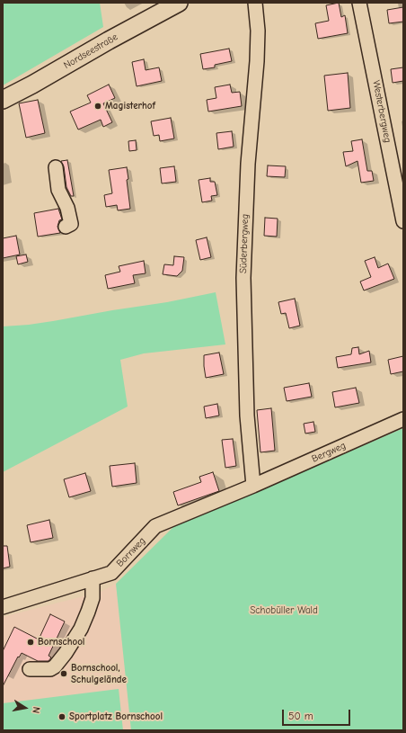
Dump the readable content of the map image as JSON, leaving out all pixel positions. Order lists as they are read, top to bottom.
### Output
{
  "streets": {
    "main road": ["Nordseestraße"],
    "street": [
      "Westerbergweg",
      "Süderbergweg",
      "Bergweg",
      "Bornweg"
    ]
  },
  "crossings": [
    ["Süderbergweg", "Bergweg"],
    ["Süderbergweg", "Bornweg"],
    ["Bergweg", "Bornweg"]
  ],
  "parks": ["Schobüller Wald"],
  "places": [
    "Magisterhof",
    "Bornschool",
    "Bornschool, Schulgelände",
    "Sportplatz Bornschool"
  ],
  "scale_bar": "50 m",
  "north": "right"
}
